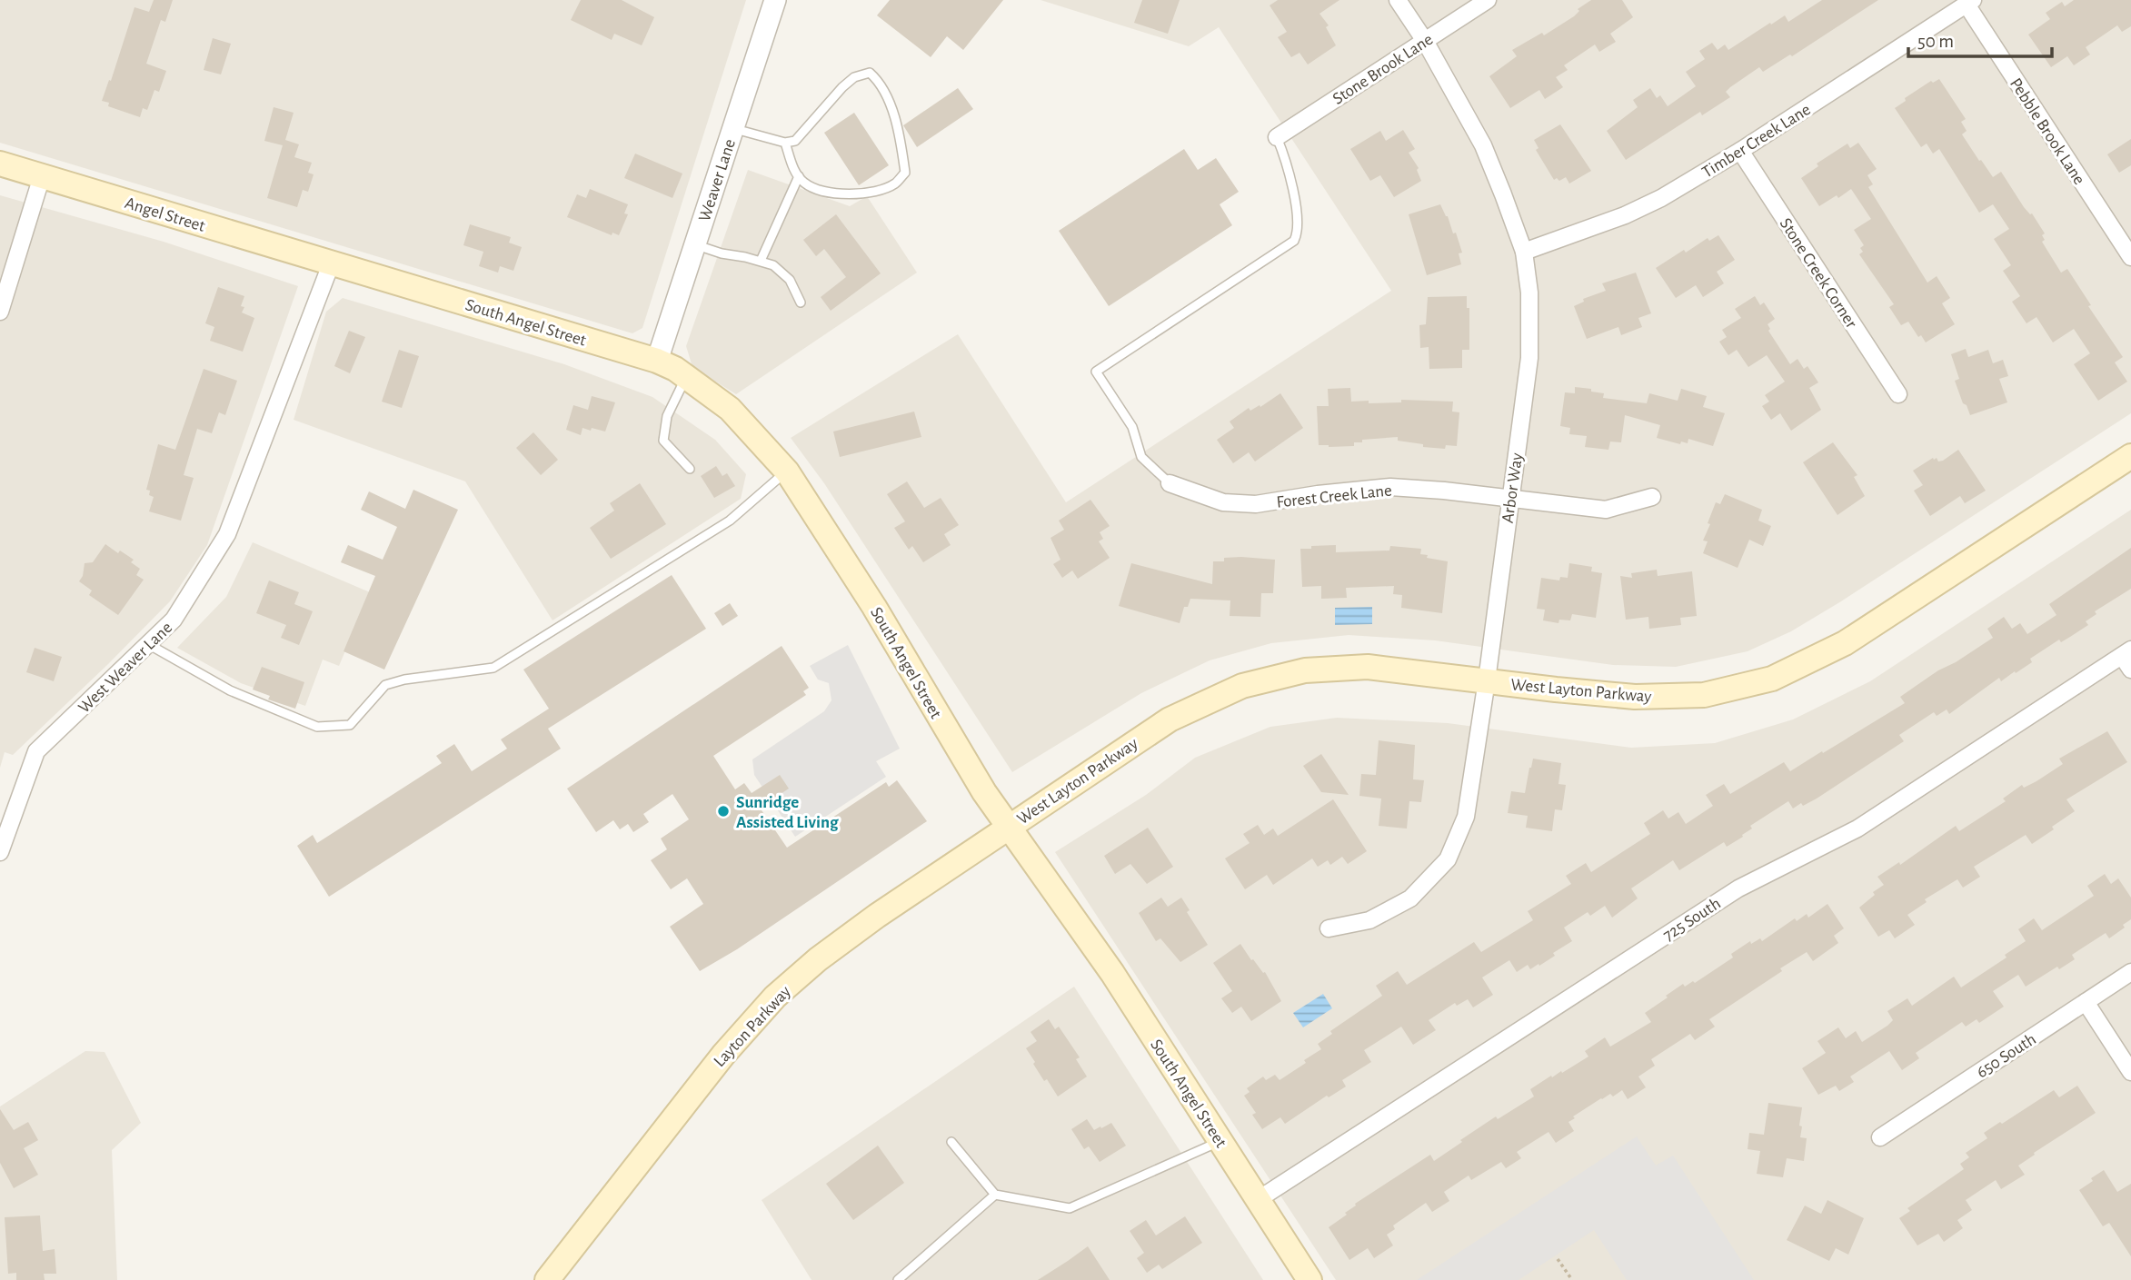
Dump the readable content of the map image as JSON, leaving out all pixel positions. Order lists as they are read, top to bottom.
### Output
{
  "streets": {
    "main road": [
      "Angel Street",
      "South Angel Street",
      "West Layton Parkway",
      "Layton Parkway"
    ],
    "street": [
      "Stone Brook Lane",
      "Pebble Brook Lane",
      "Timber Creek Lane",
      "Weaver Lane",
      "Stone Creek Corner",
      "Arbor Way",
      "Forest Creek Lane",
      "West Weaver Lane",
      "725 South",
      "650 South"
    ]
  },
  "crossings": [
    ["Stone Brook Lane", "Arbor Way"],
    ["Pebble Brook Lane", "Timber Creek Lane"],
    ["Timber Creek Lane", "Stone Creek Corner"],
    ["Timber Creek Lane", "Arbor Way"],
    ["Weaver Lane", "South Angel Street"],
    ["Angel Street", "South Angel Street"],
    ["Angel Street", "West Weaver Lane"],
    ["South Angel Street", "West Weaver Lane"],
    ["South Angel Street", "West Layton Parkway"],
    ["South Angel Street", "725 South"],
    ["South Angel Street", "Layton Parkway"],
    ["Arbor Way", "Forest Creek Lane"],
    ["Arbor Way", "West Layton Parkway"],
    ["West Layton Parkway", "Layton Parkway"]
  ],
  "places": ["Sunridge Assisted Living"],
  "scale_bar": "50 m"
}
